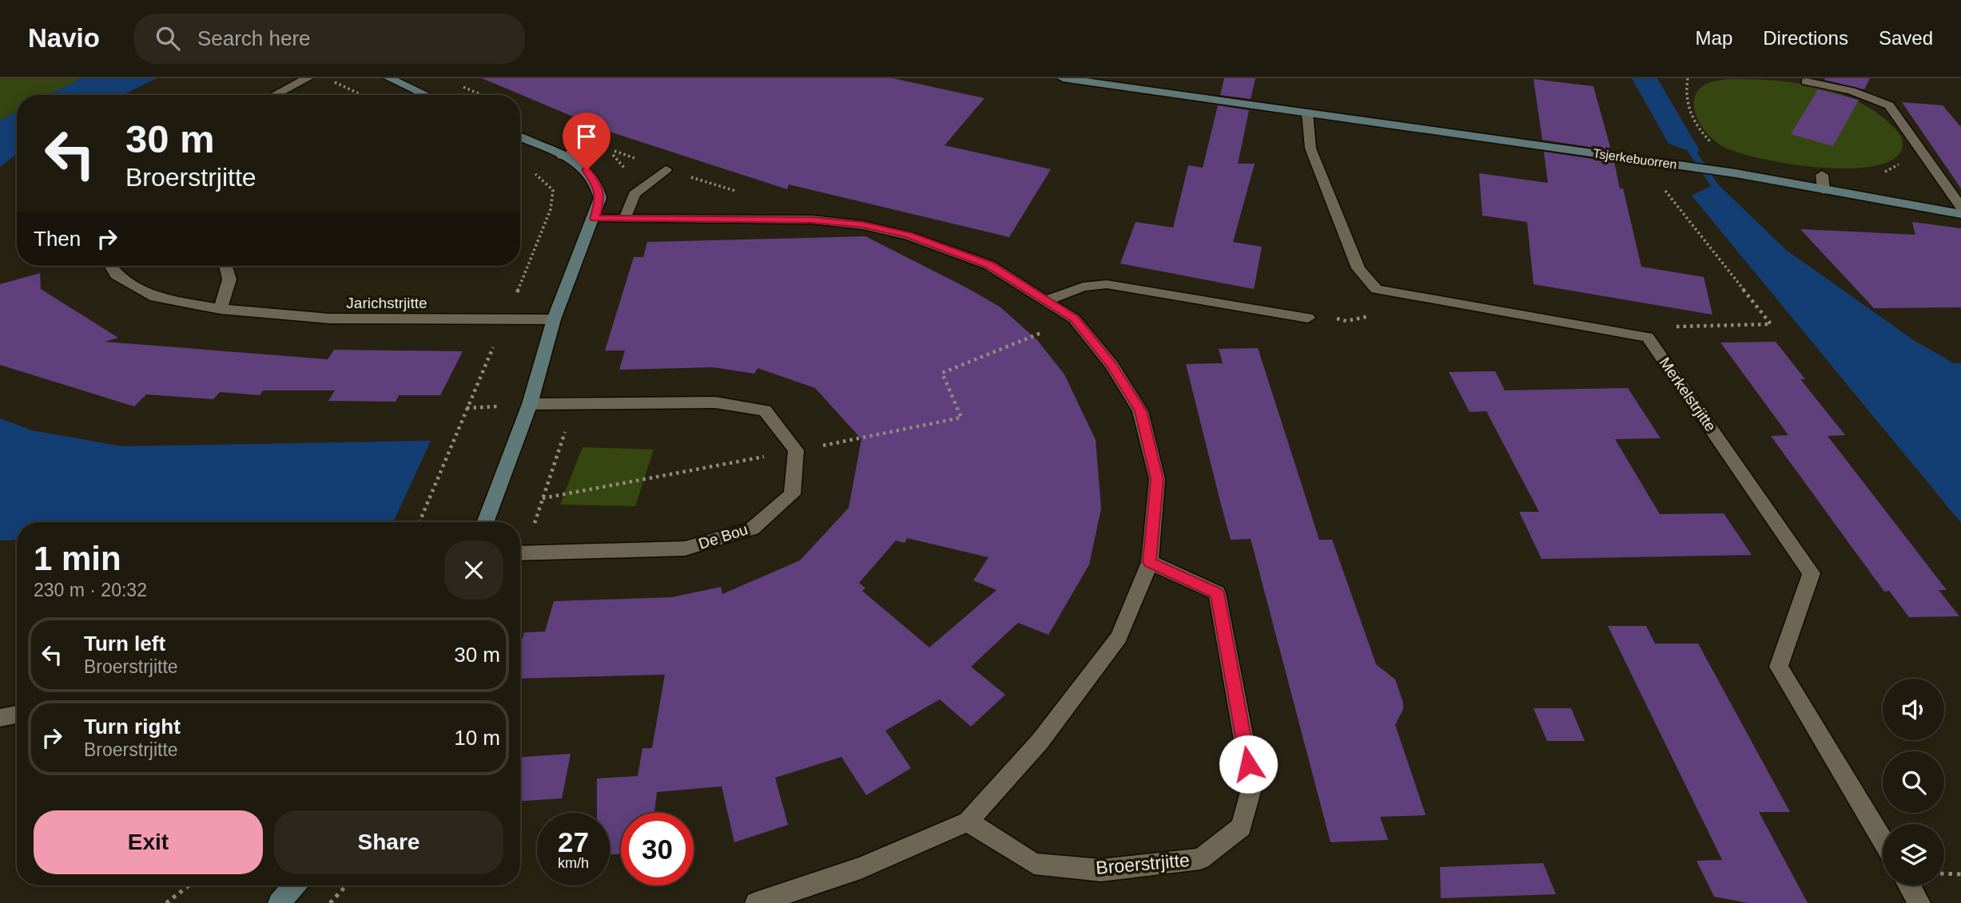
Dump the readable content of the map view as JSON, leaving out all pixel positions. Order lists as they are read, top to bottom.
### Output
{
  "streets": {
    "street": [
      "Tsjerkebuorren",
      "Jarichstrjitte",
      "Merkelstrjitte",
      "De Bou",
      "Broerstrjitte"
    ]
  },
  "page": {
    "header": "Navio",
    "search": "Search here",
    "nav": ["Map", "Directions", "Saved"],
    "turn": ["30 m", "Broerstrjitte"],
    "then": "Then",
    "heading": ["1 min", "230 m · 20:32"],
    "list": [
      {
        "name": "Turn left",
        "note": "Broerstrjitte",
        "value": "30 m"
      },
      {
        "name": "Turn right",
        "note": "Broerstrjitte",
        "value": "10 m"
      }
    ],
    "buttons": ["Exit", "Share"],
    "speed": "27 km/h",
    "limit": "30"
  }
}
